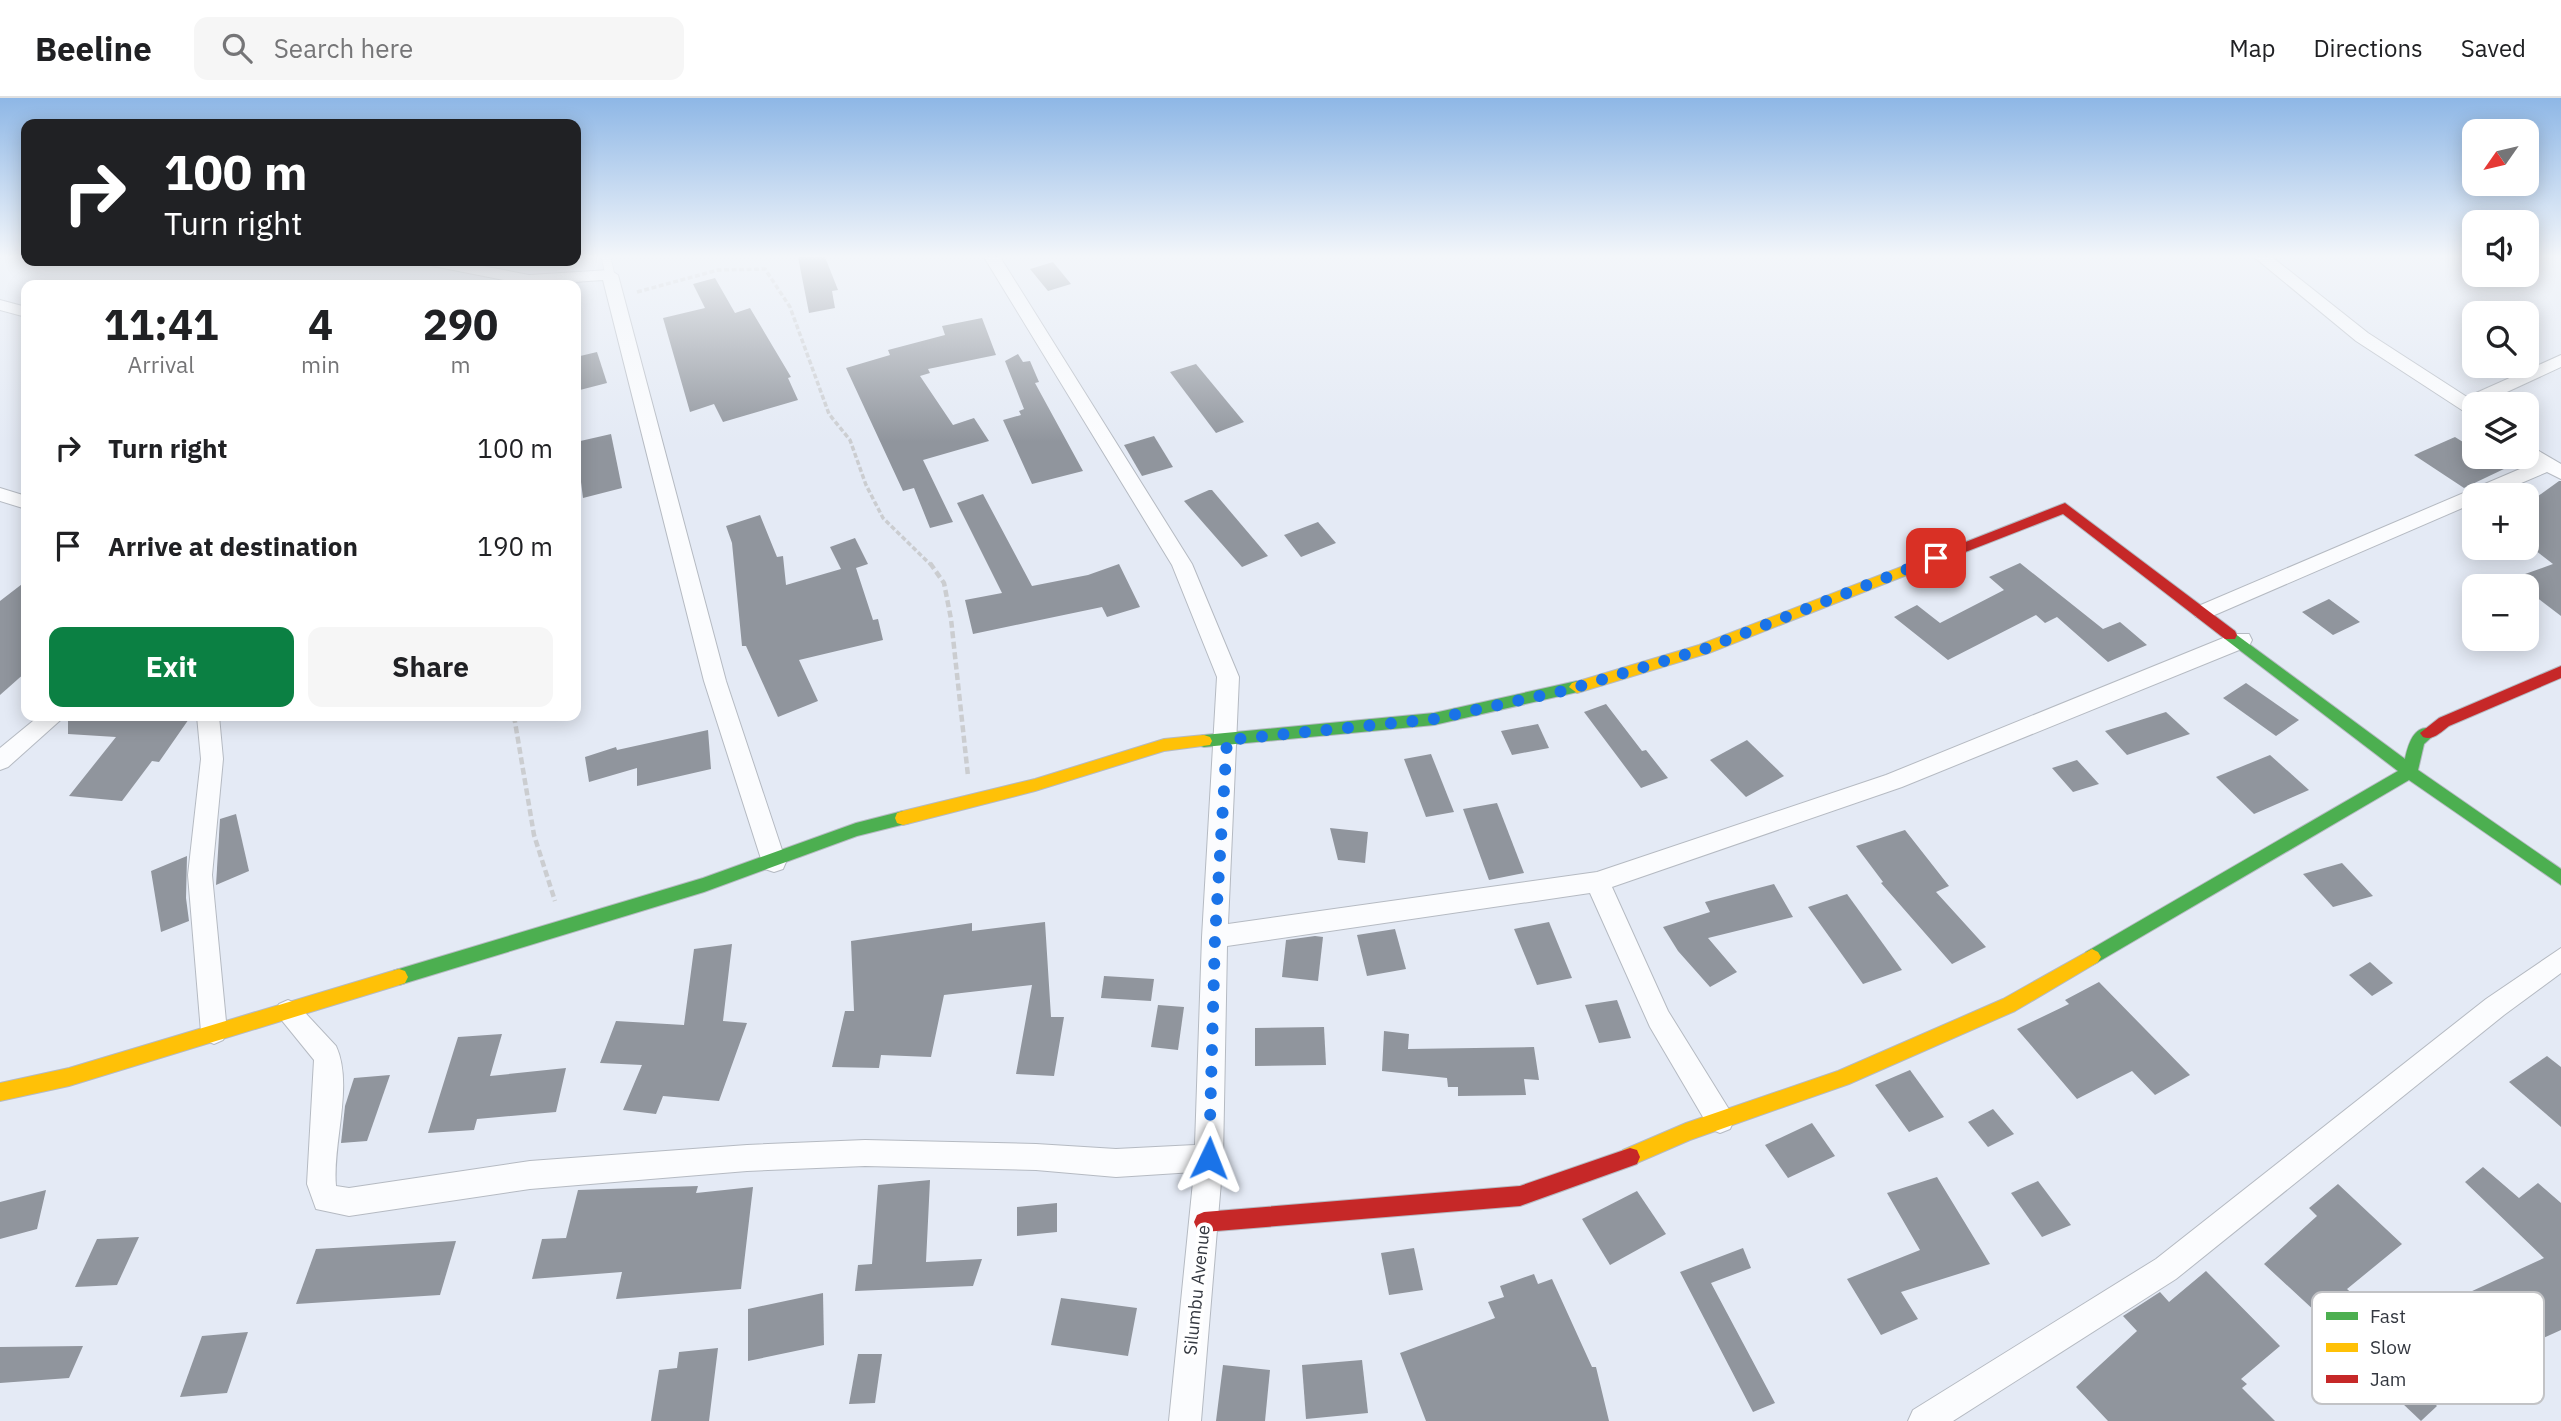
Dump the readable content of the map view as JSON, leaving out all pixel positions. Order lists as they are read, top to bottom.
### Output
{
  "streets": {
    "street": ["Silumbu Avenue"]
  },
  "legend": ["Fast", "Slow", "Jam"],
  "north": "bottom left",
  "page": {
    "header": "Beeline",
    "search": "Search here",
    "nav": ["Map", "Directions", "Saved"],
    "map_buttons": ["+", "−"],
    "turn": ["100 m", "Turn right"],
    "eta": [
      "11:41",
      "Arrival",
      "4",
      "min",
      "290",
      "m"
    ],
    "list": [
      {
        "name": "Turn right",
        "value": "100 m"
      },
      {
        "name": "Arrive at destination",
        "value": "190 m"
      }
    ],
    "buttons": ["Exit", "Share"]
  }
}
